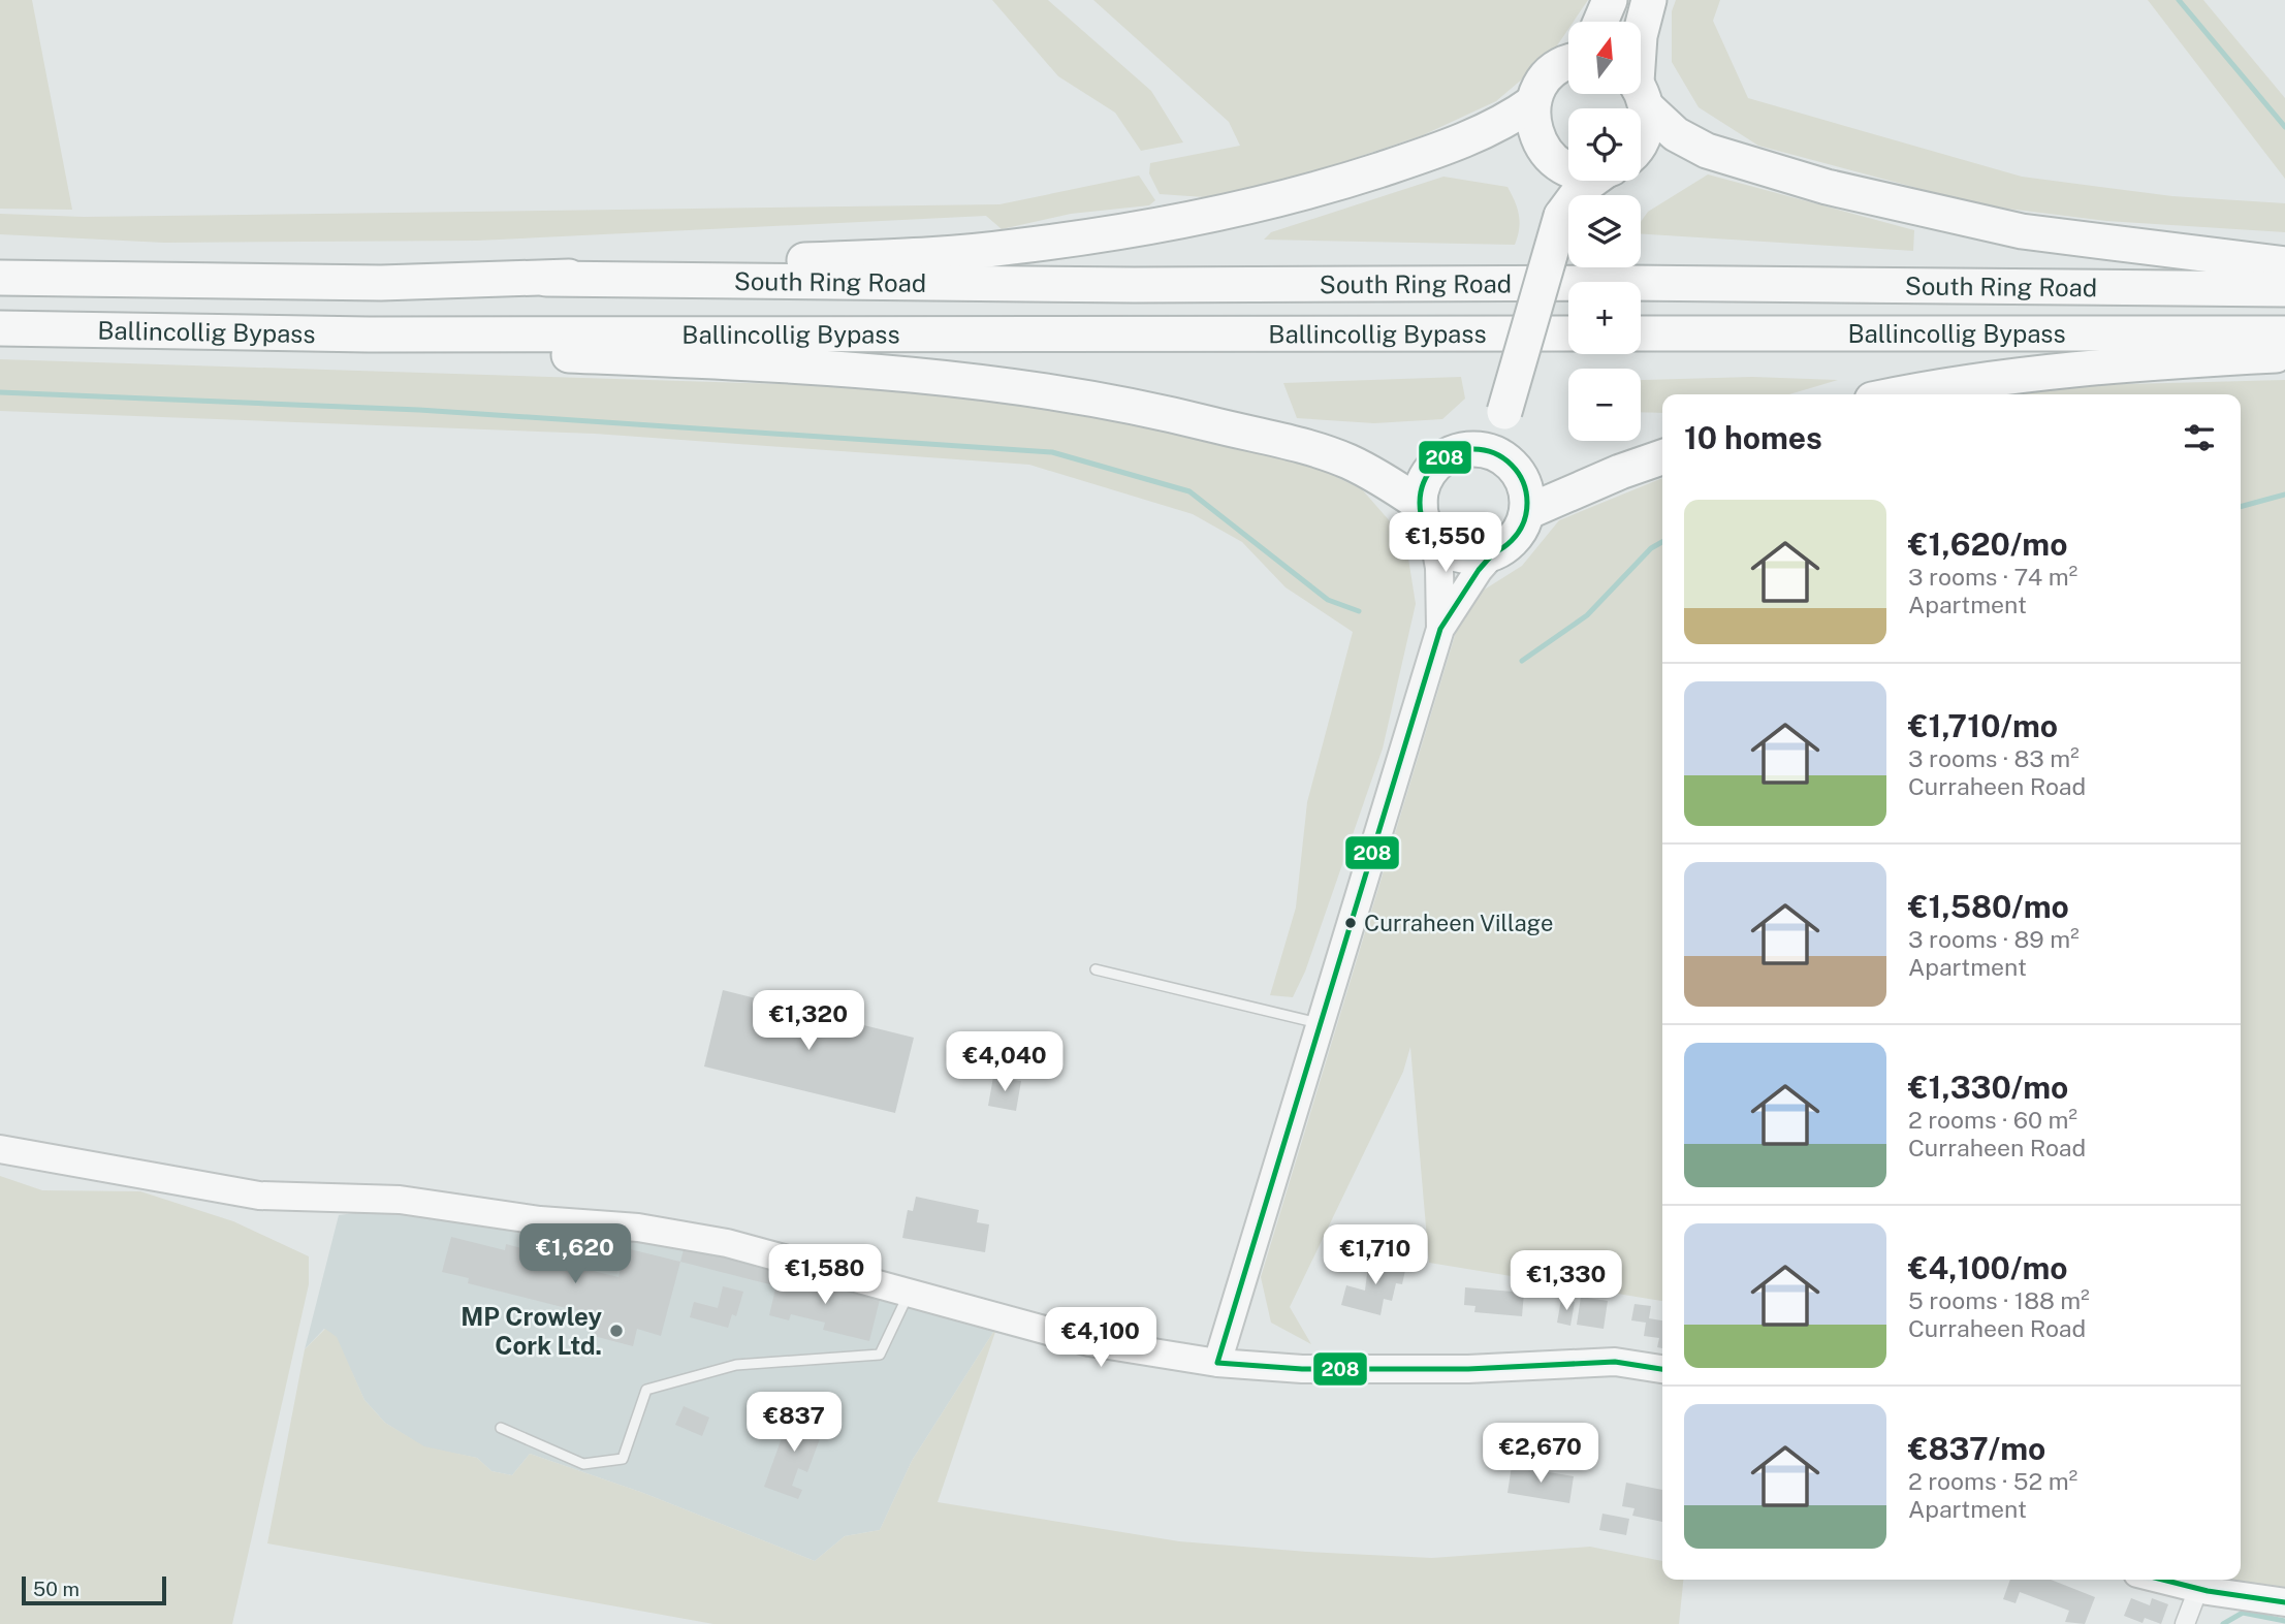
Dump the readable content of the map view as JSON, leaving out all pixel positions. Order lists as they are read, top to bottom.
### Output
{
  "streets": {
    "highway": ["South Ring Road", "Ballincollig Bypass"]
  },
  "crossings": [
    ["South Ring Road", "Ballincollig Bypass"]
  ],
  "places": ["Curraheen Village", "MP Crowley Cork Ltd."],
  "lines": ["transit line 208"],
  "scale_bar": "50 m",
  "north": "top",
  "page": {
    "map_buttons": ["+", "−"],
    "heading": "10 homes",
    "list": [
      {
        "name": "€1,620/mo",
        "note": "3 rooms · 74 m² · Apartment"
      },
      {
        "name": "€1,710/mo",
        "note": "3 rooms · 83 m² · Curraheen Road"
      },
      {
        "name": "€1,580/mo",
        "note": "3 rooms · 89 m² · Apartment"
      },
      {
        "name": "€1,330/mo",
        "note": "2 rooms · 60 m² · Curraheen Road"
      },
      {
        "name": "€4,100/mo",
        "note": "5 rooms · 188 m² · Curraheen Road"
      },
      {
        "name": "€837/mo",
        "note": "2 rooms · 52 m² · Apartment"
      }
    ],
    "price": [
      "€1,550",
      "€1,320",
      "€4,040",
      "€1,620",
      "€1,710",
      "€1,580",
      "€1,330",
      "€4,100",
      "€837",
      "€2,670"
    ],
    "scale": "50 m"
  }
}
